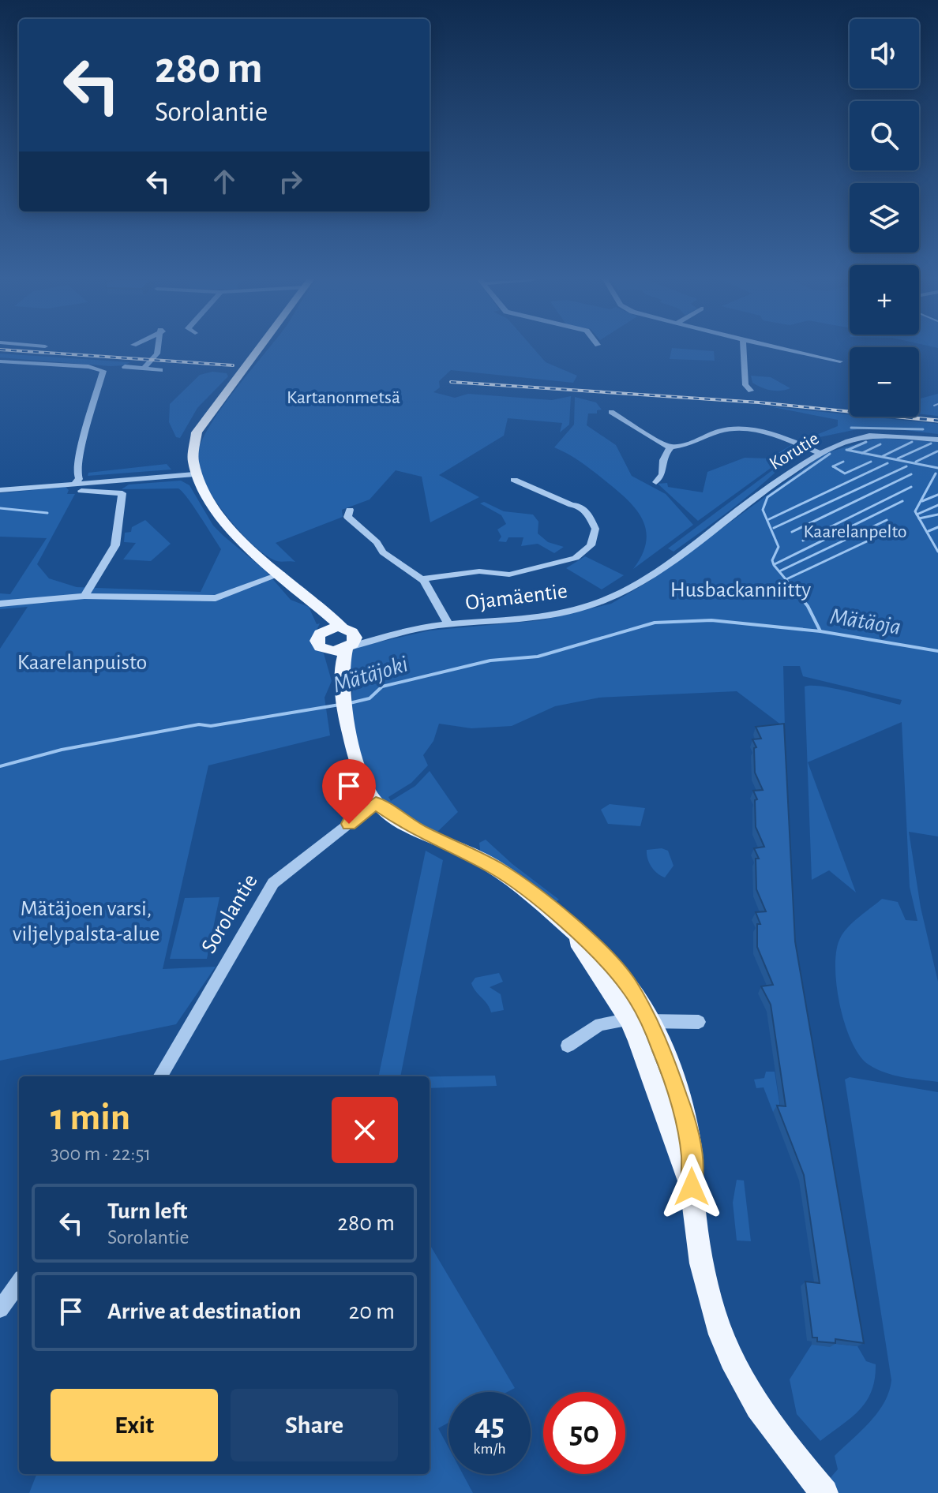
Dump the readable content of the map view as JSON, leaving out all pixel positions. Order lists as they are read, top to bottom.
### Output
{
  "streets": {
    "street": ["Korutie", "Ojamäentie", "Sorolantie"]
  },
  "crossings": [
    ["Korutie", "Ojamäentie"]
  ],
  "water": ["Mätäoja", "Mätäjoki"],
  "parks": [
    "Kartanonmetsä",
    "Kaarelanpelto",
    "Husbackanniitty",
    "Kaarelanpuisto",
    "Mätäjoen varsi, viljelypalsta-alue"
  ],
  "page": {
    "map_buttons": ["+", "−"],
    "turn": ["280 m", "Sorolantie"],
    "heading": ["1 min", "300 m · 22:51"],
    "list": [
      {
        "name": "Turn left",
        "note": "Sorolantie",
        "value": "280 m"
      },
      {
        "name": "Arrive at destination",
        "value": "20 m"
      }
    ],
    "buttons": ["Exit", "Share"],
    "speed": "45 km/h",
    "limit": "50"
  }
}
